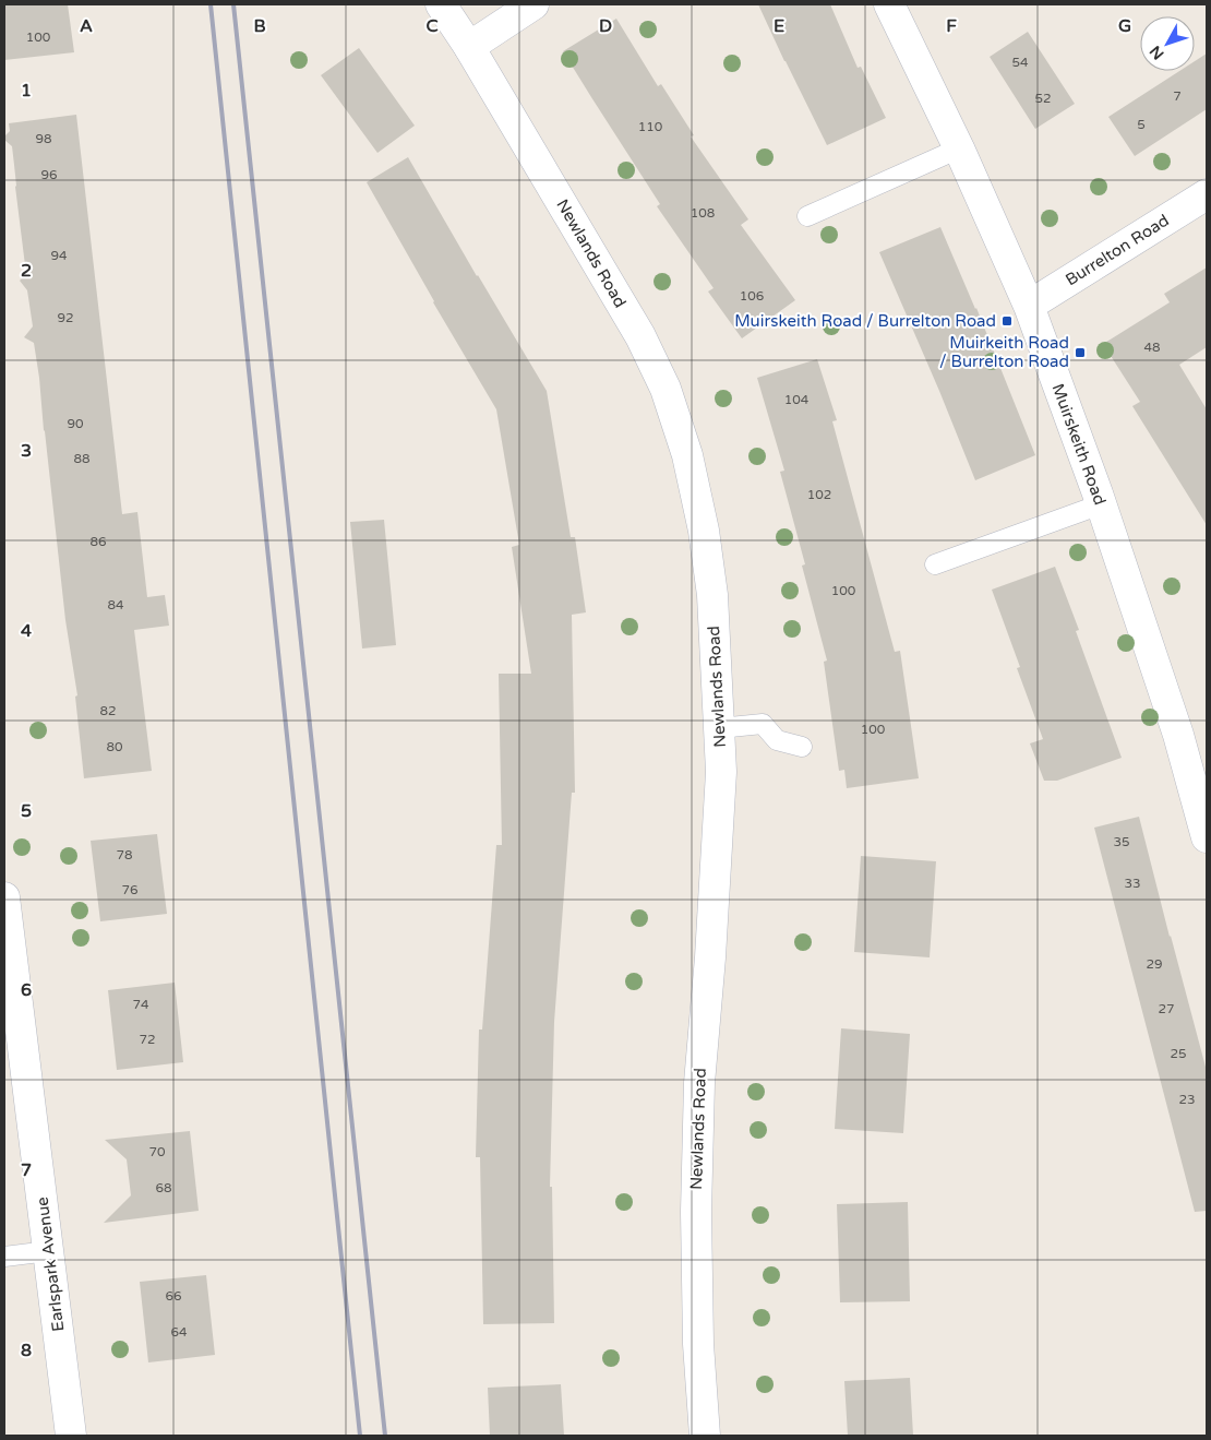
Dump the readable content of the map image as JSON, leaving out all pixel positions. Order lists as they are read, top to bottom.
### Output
{
  "streets": {
    "street": [
      "Burrelton Road",
      "Newlands Road",
      "Muirskeith Road",
      "Earlspark Avenue"
    ]
  },
  "crossings": [
    ["Burrelton Road", "Muirskeith Road"]
  ],
  "places": {
    "transit": ["Muirskeith Road / Burrelton Road", "Muirkeith Road / Burrelton Road"]
  },
  "house_numbers": [
    "100",
    "54",
    "7",
    "52",
    "5",
    "110",
    "98",
    "96",
    "108",
    "94",
    "106",
    "92",
    "48",
    "104",
    "90",
    "88",
    "102",
    "86",
    "100",
    "84",
    "82",
    "100",
    "80",
    "35",
    "78",
    "33",
    "76",
    "29",
    "74",
    "27",
    "72",
    "25",
    "23",
    "70",
    "68",
    "66",
    "64"
  ],
  "north": "bottom left",
  "grid": {
    "columns": [
      "A",
      "B",
      "C",
      "D",
      "E",
      "F",
      "G"
    ],
    "rows": [
      "1",
      "2",
      "3",
      "4",
      "5",
      "6",
      "7",
      "8"
    ]
  }
}
